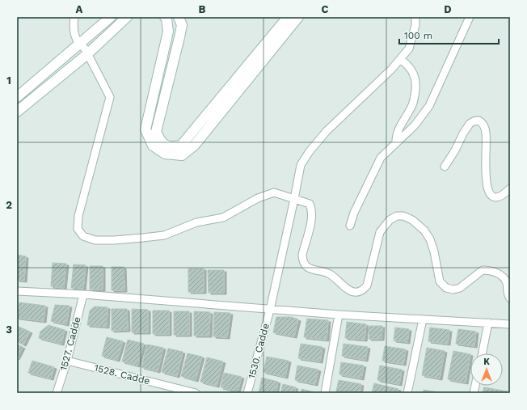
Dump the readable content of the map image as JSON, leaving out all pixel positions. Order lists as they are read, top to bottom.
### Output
{
  "streets": {
    "street": ["1527. Cadde", "1530. Cadde", "1528. Cadde"]
  },
  "crossings": [
    ["1527. Cadde", "1528. Cadde"]
  ],
  "scale_bar": "100 m",
  "north": "top",
  "grid": {
    "columns": [
      "A",
      "B",
      "C",
      "D"
    ],
    "rows": ["1", "2", "3"]
  }
}
